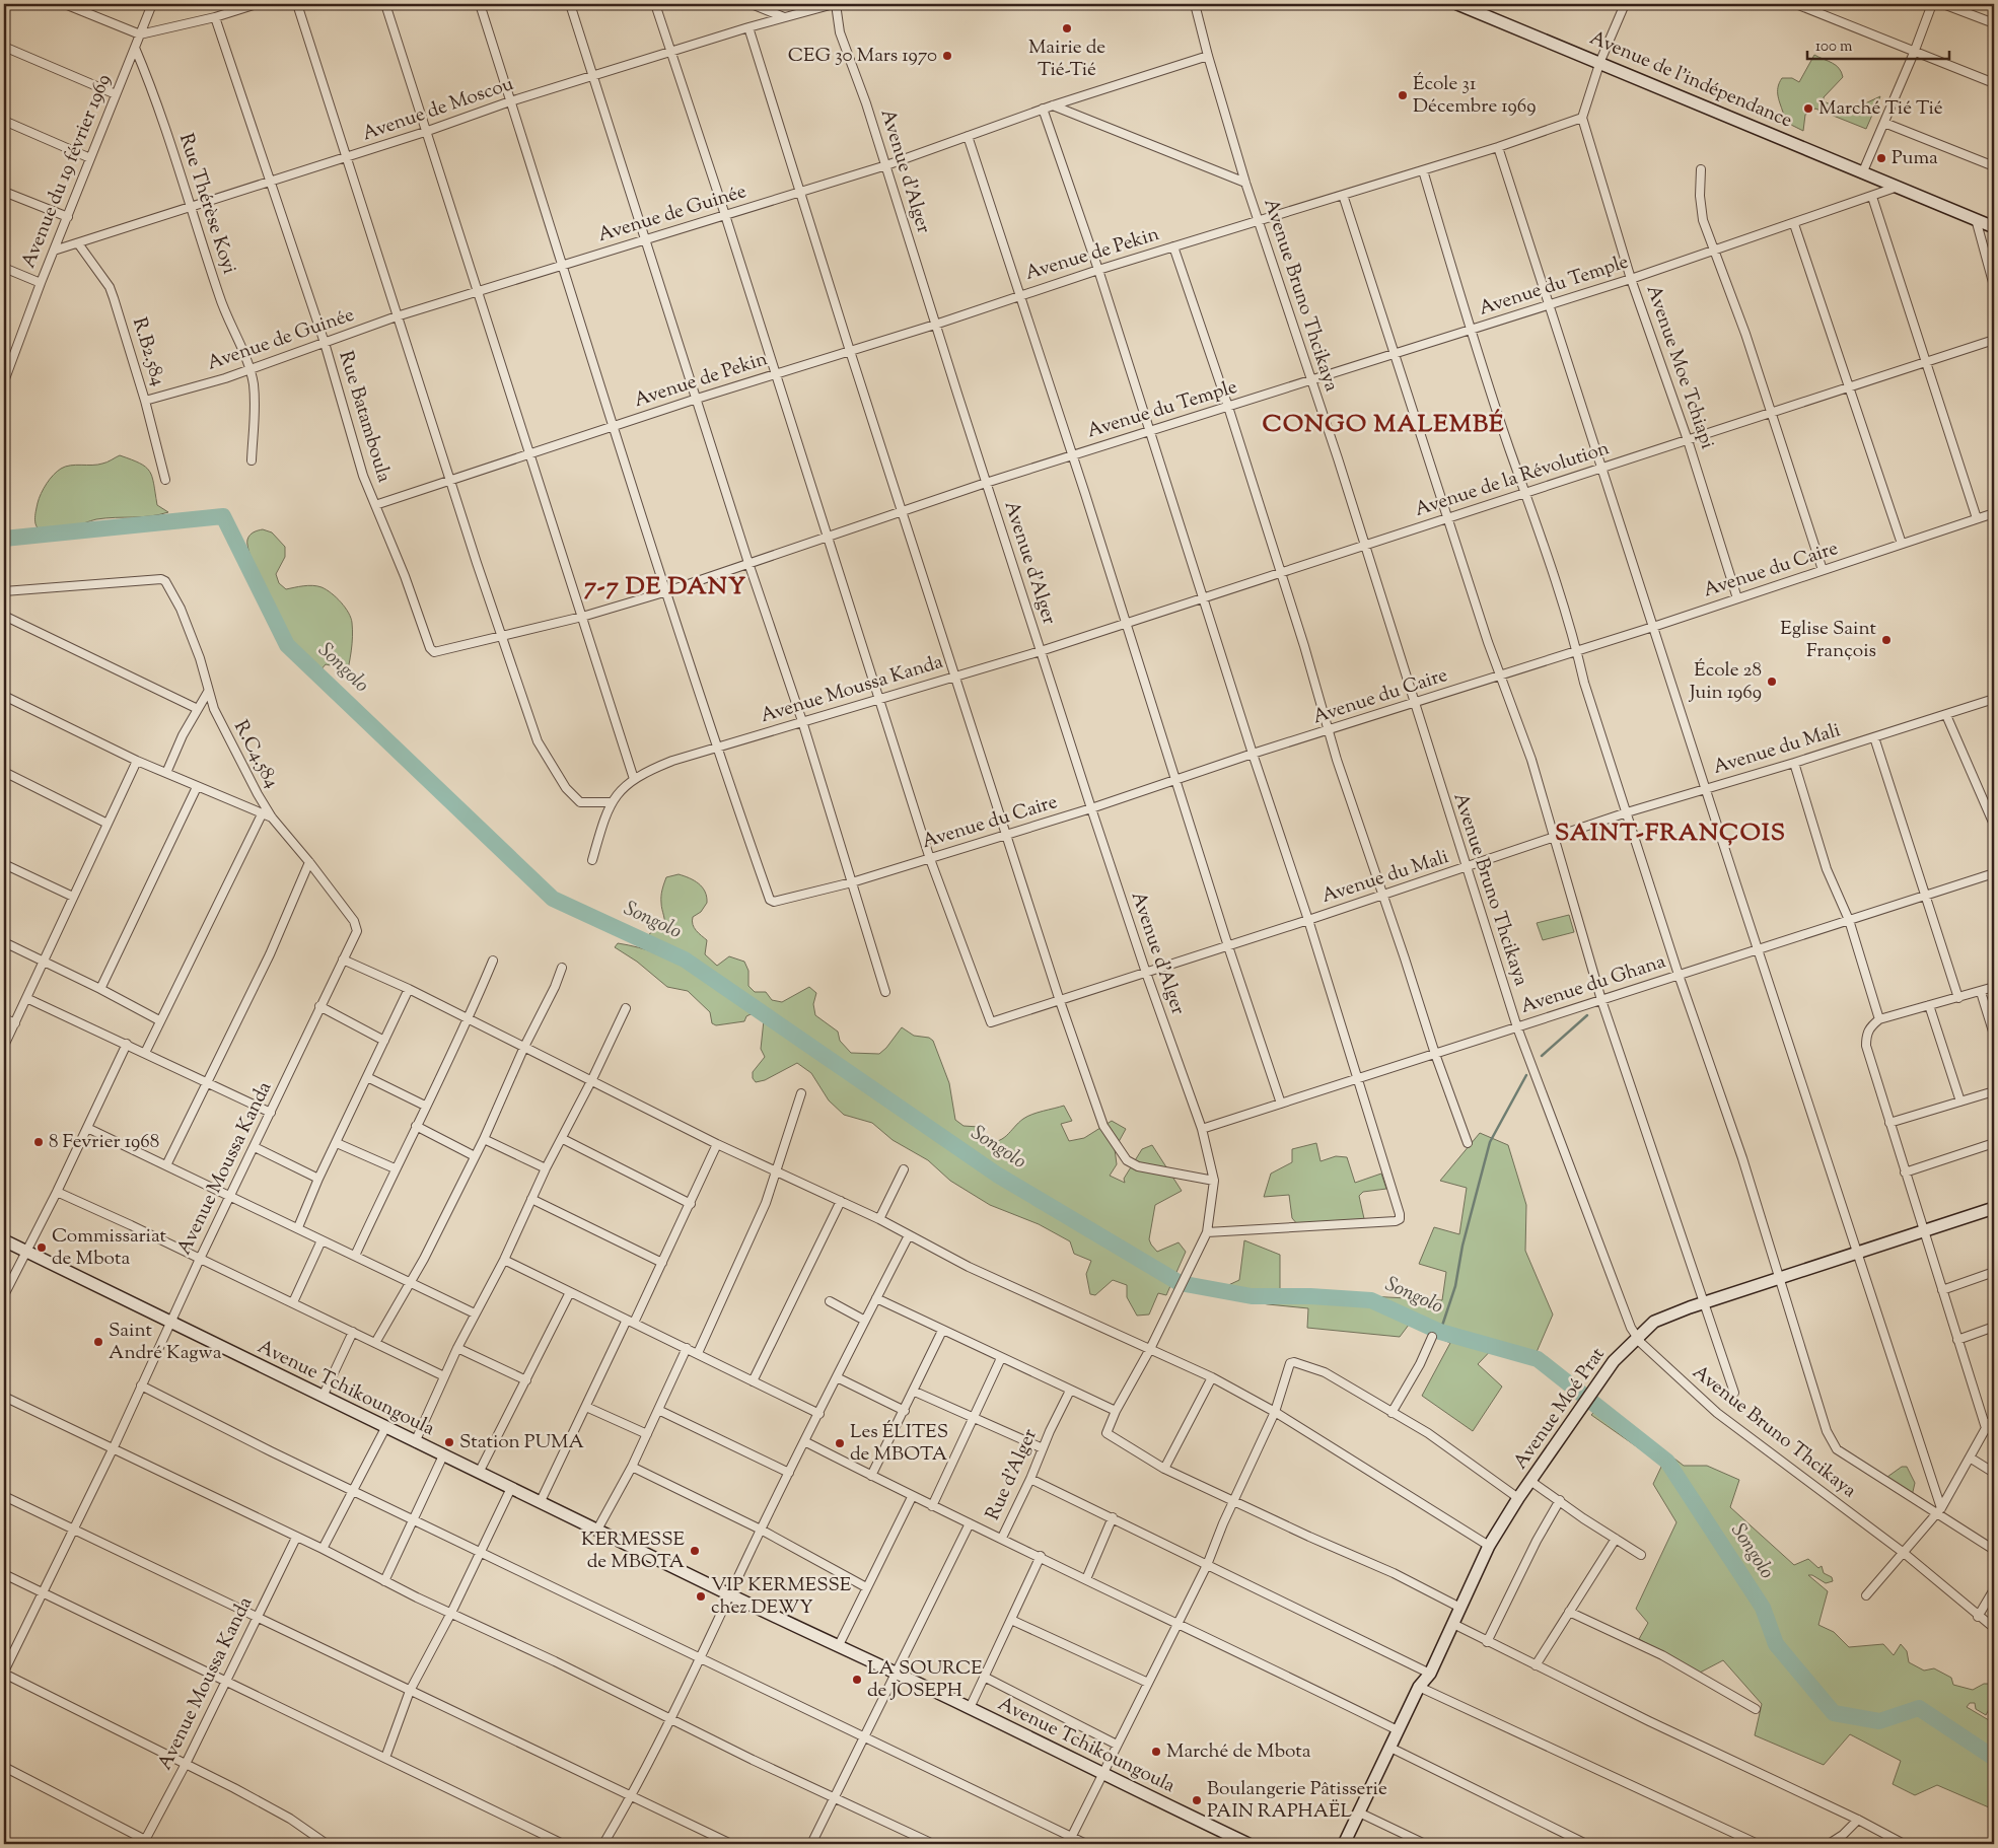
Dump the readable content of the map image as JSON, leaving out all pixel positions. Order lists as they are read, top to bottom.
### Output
{
  "streets": {
    "street": [
      "Avenue de l'indépendance",
      "Avenue de Moscou",
      "Avenue du 19 février 1969",
      "Avenue d'Alger",
      "Rue Thérèse Koyi",
      "Avenue de Guinée",
      "Avenue de Pekin",
      "Avenue du Temple",
      "Avenue Bruno Thcikaya",
      "R.B2.584",
      "Avenue Moe Tchiapi",
      "Rue Batamboula",
      "Avenue de la Révolution",
      "Avenue du Caire",
      "Avenue Moussa Kanda",
      "Avenue du Mali",
      "R.C4.584",
      "Avenue du Ghana",
      "Avenue Tchikoungoula",
      "Avenue Moé Prat",
      "Rue d'Alger"
    ]
  },
  "crossings": [
    ["Avenue de l'indépendance", "Avenue du Temple"],
    ["Avenue de Moscou", "Avenue du 19 février 1969"],
    ["Avenue de Moscou", "Avenue d'Alger"],
    ["Avenue de Moscou", "Rue Thérèse Koyi"],
    ["Avenue de Moscou", "R.B2.584"],
    ["Avenue de Moscou", "Rue Batamboula"],
    ["Avenue du 19 février 1969", "Rue Thérèse Koyi"],
    ["Avenue d'Alger", "Avenue de Guinée"],
    ["Avenue d'Alger", "Avenue de Pekin"],
    ["Avenue d'Alger", "Avenue du Temple"],
    ["Avenue d'Alger", "Avenue de la Révolution"],
    ["Avenue d'Alger", "Avenue du Caire"],
    ["Avenue d'Alger", "Avenue Moussa Kanda"],
    ["Avenue d'Alger", "Avenue du Mali"],
    ["Avenue d'Alger", "Avenue du Ghana"],
    ["Rue Thérèse Koyi", "Avenue de Guinée"],
    ["Avenue de Guinée", "Avenue Bruno Thcikaya"],
    ["Avenue de Guinée", "R.B2.584"],
    ["Avenue de Guinée", "Rue Batamboula"],
    ["Avenue de Pekin", "Avenue Bruno Thcikaya"],
    ["Avenue de Pekin", "Avenue Moe Tchiapi"],
    ["Avenue de Pekin", "Rue Batamboula"],
    ["Avenue du Temple", "Avenue Bruno Thcikaya"],
    ["Avenue du Temple", "Avenue Moe Tchiapi"],
    ["Avenue du Temple", "Rue Batamboula"],
    ["Avenue Bruno Thcikaya", "Avenue de la Révolution"],
    ["Avenue Bruno Thcikaya", "Avenue du Caire"],
    ["Avenue Bruno Thcikaya", "Avenue du Mali"],
    ["Avenue Bruno Thcikaya", "Avenue du Ghana"],
    ["Avenue Bruno Thcikaya", "Avenue Moé Prat"],
    ["Avenue Moe Tchiapi", "Avenue de la Révolution"],
    ["Avenue Moe Tchiapi", "Avenue du Caire"],
    ["Avenue de la Révolution", "Avenue Moussa Kanda"],
    ["Avenue du Caire", "Avenue Moussa Kanda"],
    ["Avenue du Caire", "Avenue du Mali"],
    ["Avenue Moussa Kanda", "R.C4.584"],
    ["Avenue Moussa Kanda", "Avenue Tchikoungoula"]
  ],
  "districts": ["CONGO MALEMBÉ", "7-7 DE DANY", "SAINT-FRANÇOIS"],
  "water": ["Songolo"],
  "places": [
    "Mairie de Tié-Tié",
    "CEG 30 Mars 1970",
    "École 31 Décembre 1969",
    "Marché Tié Tié",
    "Puma",
    "Eglise Saint François",
    "École 28 Juin 1969",
    "8 Fevrier 1968",
    "Commissariat de Mbota",
    "Saint André Kagwa",
    "Station PUMA",
    "Les ÉLITES de MBOTA",
    "KERMESSE de MBOTA",
    "VIP KERMESSE chez DEWY",
    "LA SOURCE de JOSEPH",
    "Marché de Mbota",
    "Boulangerie Pâtisserie PAIN RAPHAËL"
  ],
  "scale_bar": "100 m"
}
